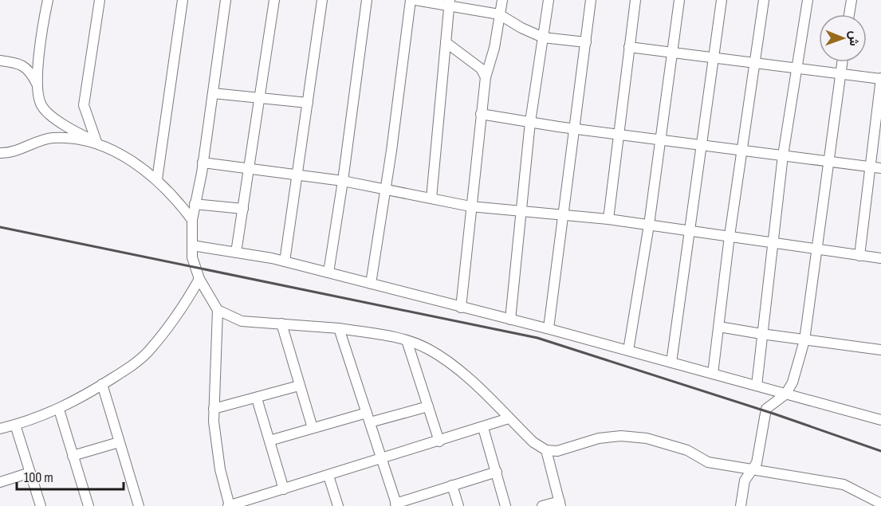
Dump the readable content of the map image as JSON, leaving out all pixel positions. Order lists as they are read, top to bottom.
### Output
{
  "scale_bar": "100 m",
  "north": "right"
}
